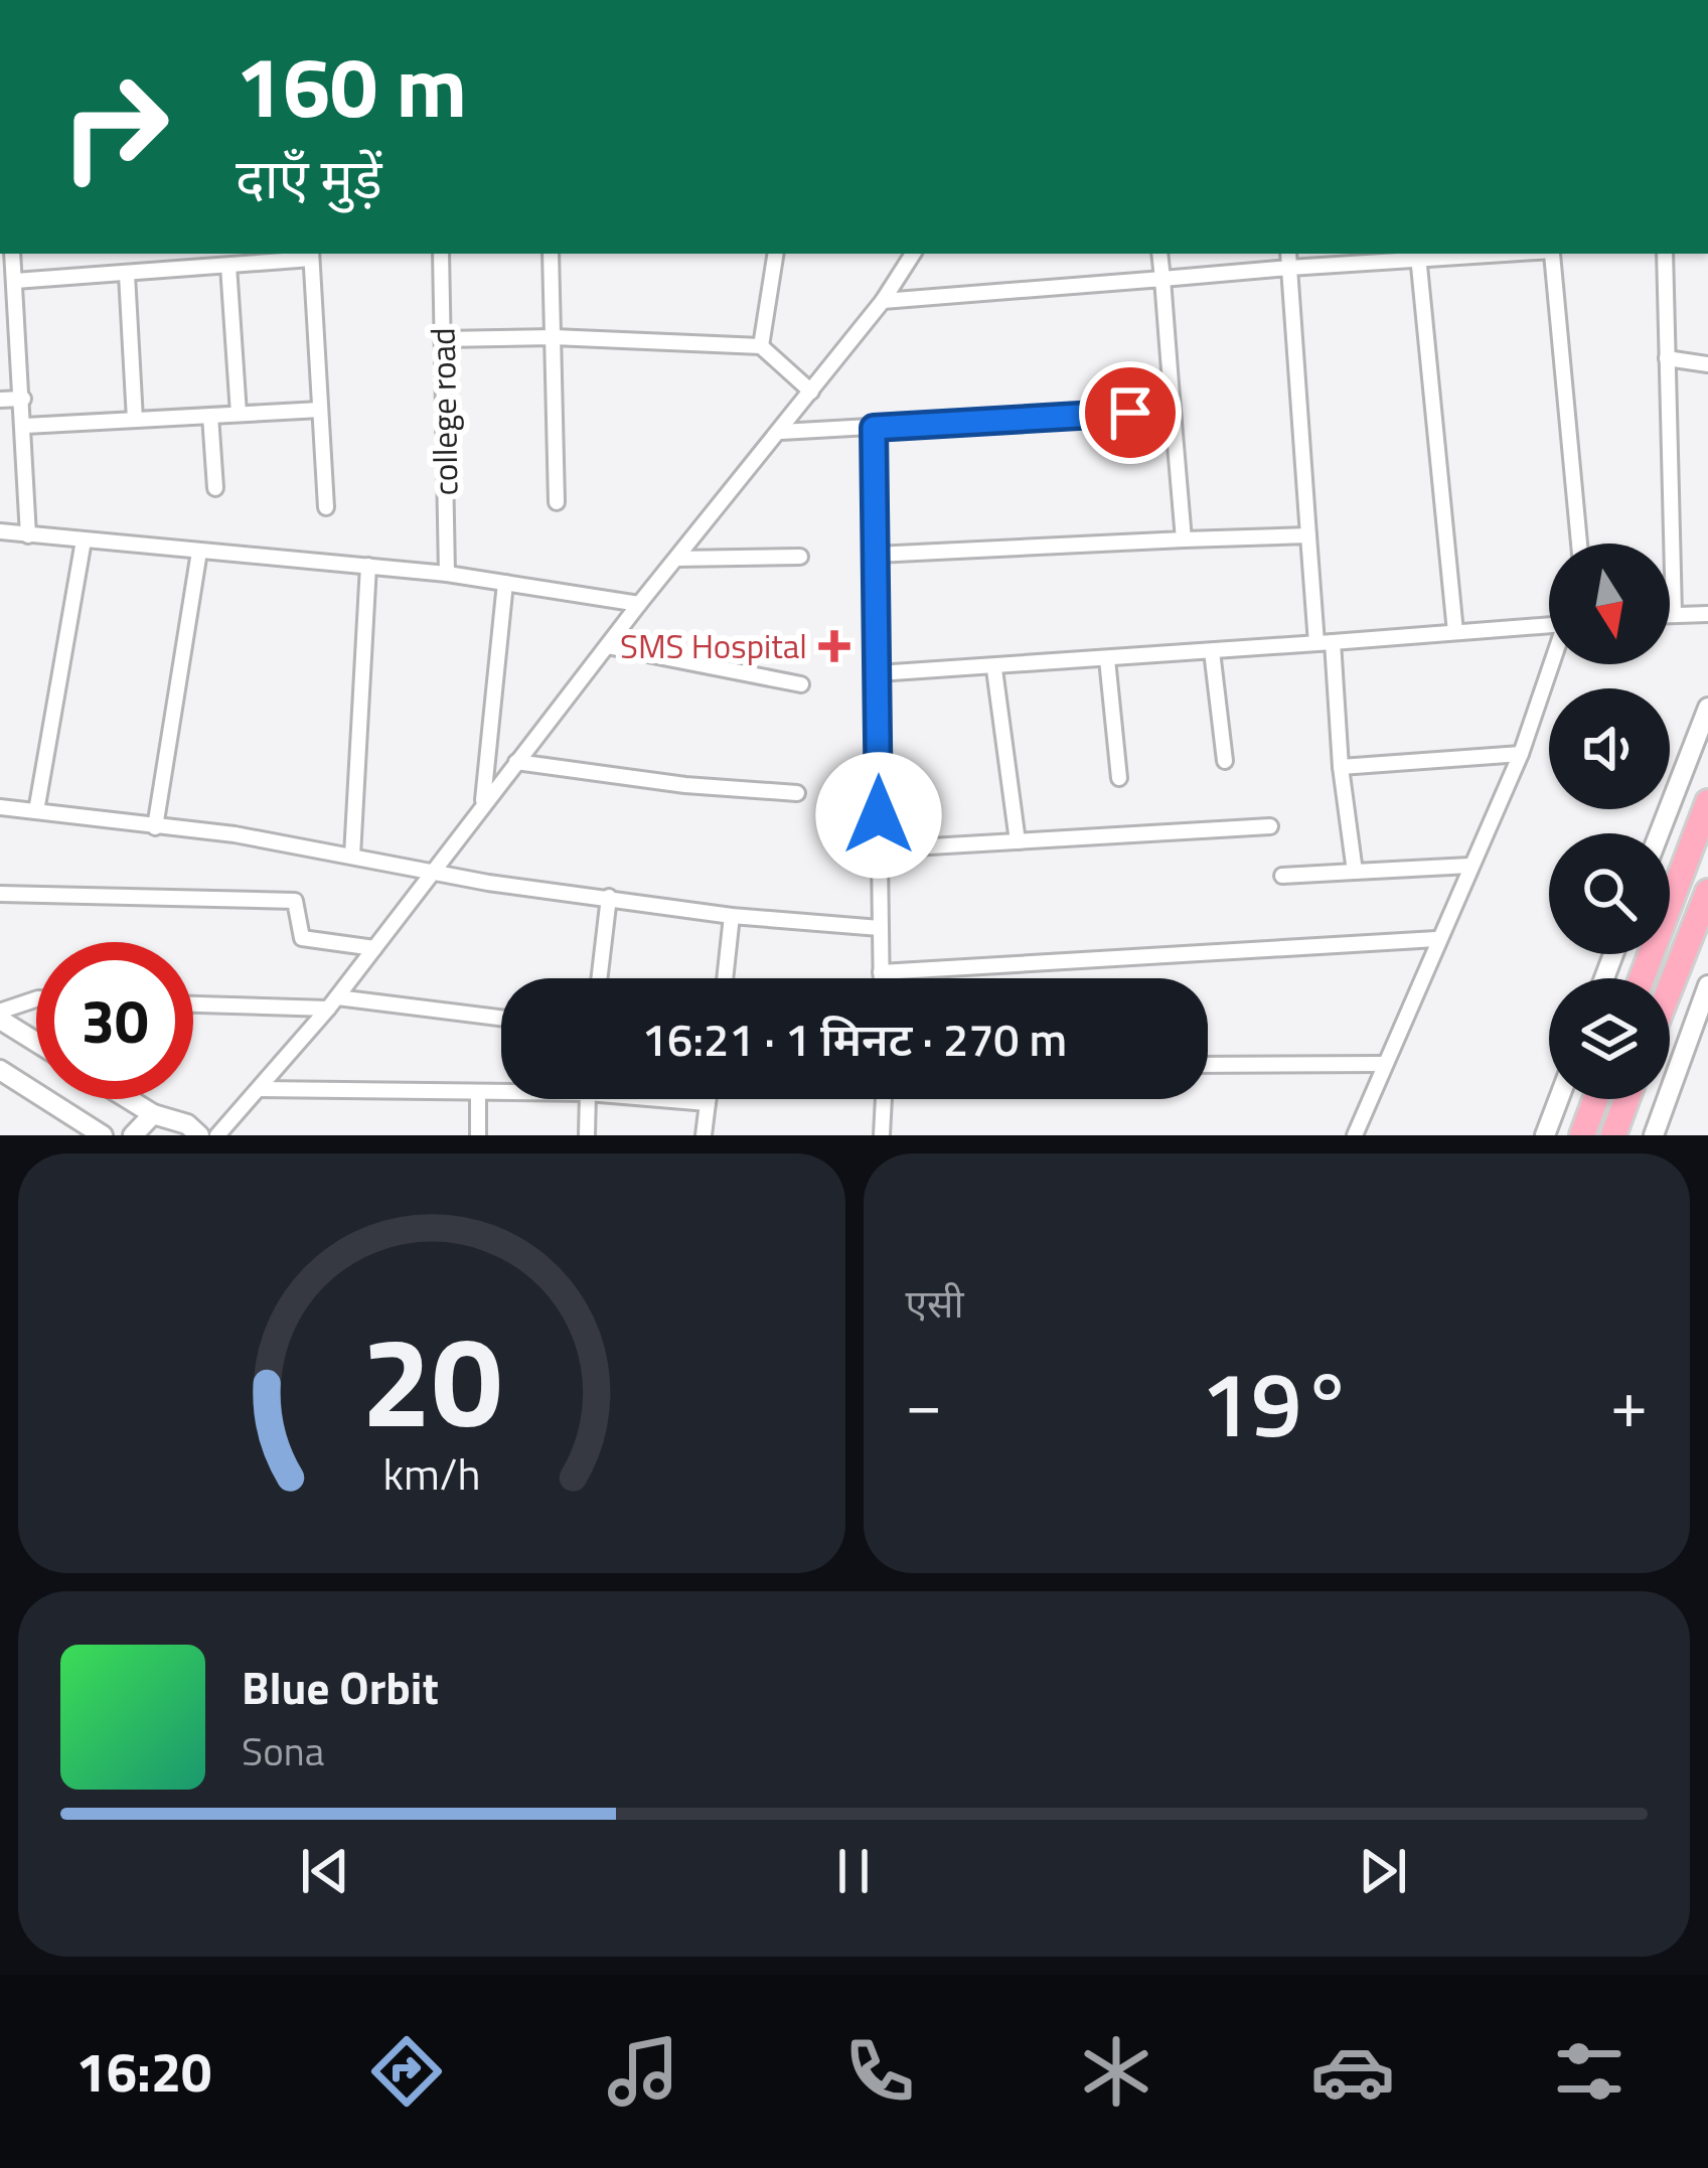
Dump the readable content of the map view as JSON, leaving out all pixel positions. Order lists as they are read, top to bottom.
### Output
{
  "streets": {
    "street": ["college road"]
  },
  "places": {
    "health": ["SMS Hospital"]
  },
  "north": "bottom",
  "page": {
    "turn": ["160 m", "दाएँ मुड़ें"],
    "limit": "30",
    "trip": "16:21 · 1 मिनट · 270 m",
    "tile": "एसी",
    "heat": ["−", "19°", "+"],
    "song": ["Blue Orbit", "Sona"],
    "tabs": "16:20",
    "gauge": ["20", "km/h"]
  }
}
